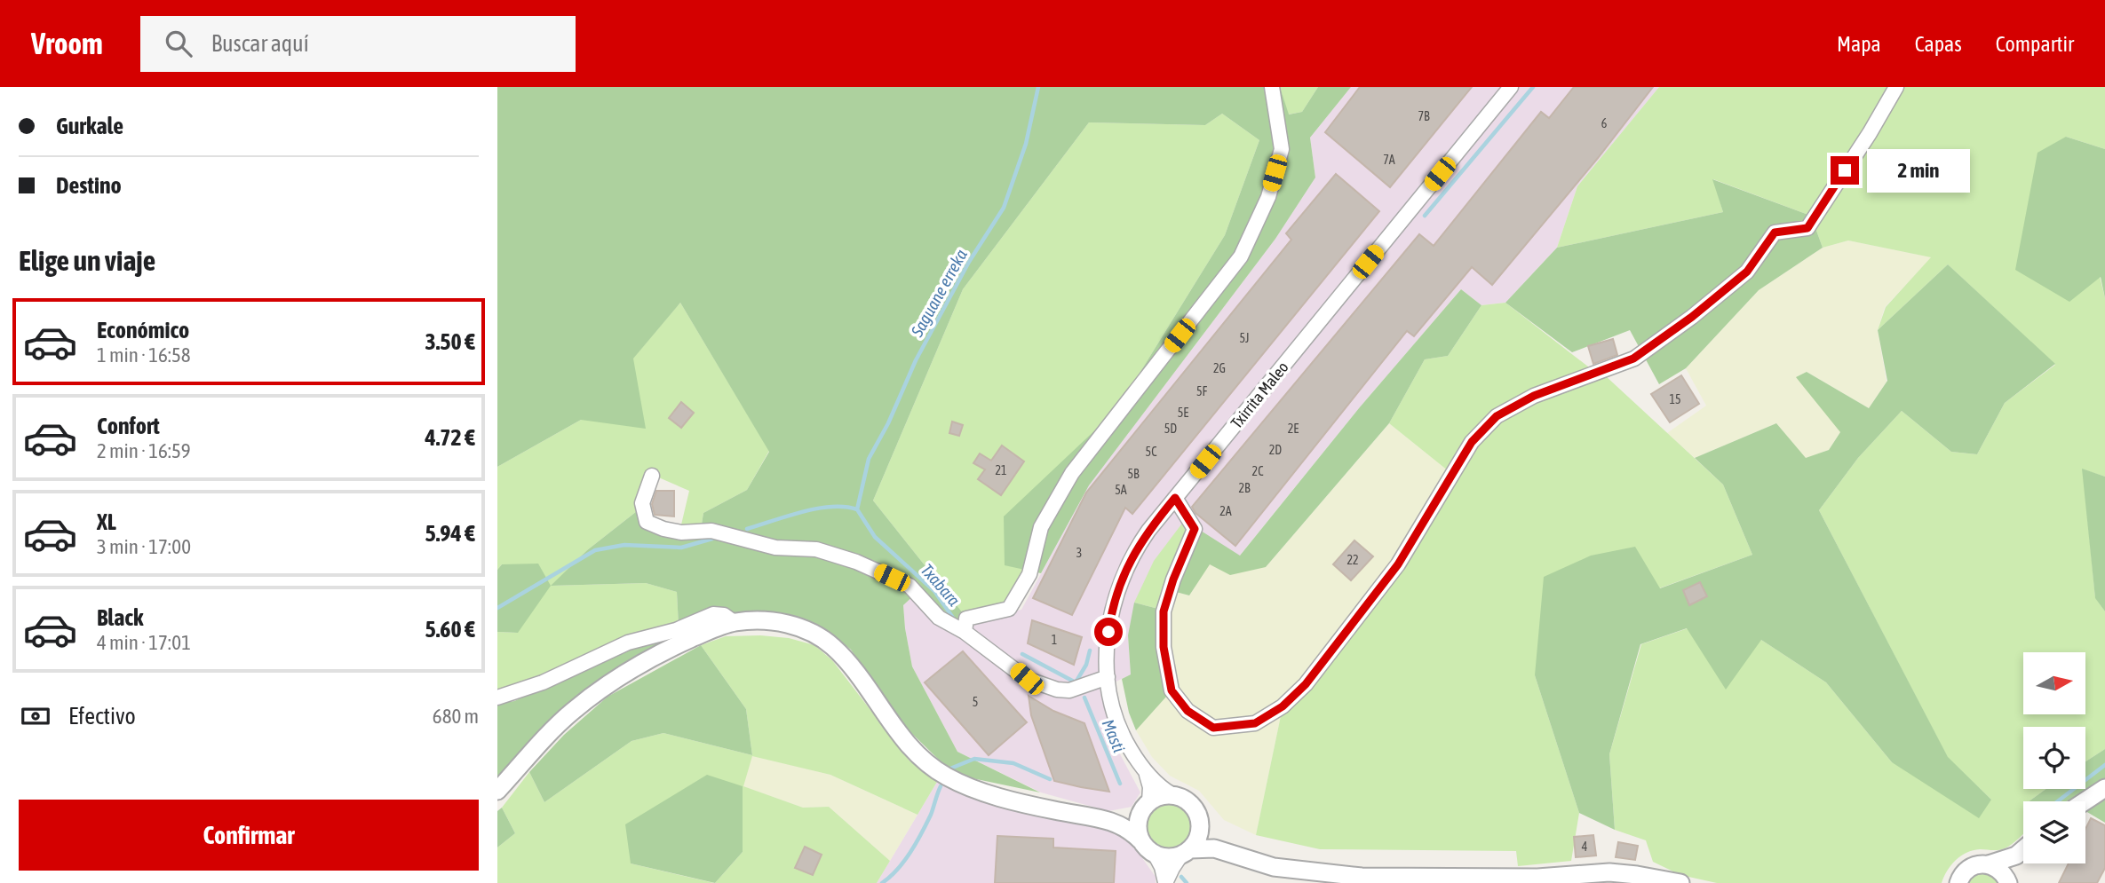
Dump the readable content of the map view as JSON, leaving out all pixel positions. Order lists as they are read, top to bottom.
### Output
{
  "streets": {
    "street": ["Txirrita Maleo"]
  },
  "water": ["Saguane erreka", "Txabara", "Masti"],
  "house_numbers": [
    "7B",
    "6",
    "7A",
    "5J",
    "2G",
    "5F",
    "15",
    "5E",
    "5D",
    "2E",
    "2D",
    "5C",
    "21",
    "2C",
    "5B",
    "2B",
    "5A",
    "2A",
    "3",
    "22",
    "1",
    "5",
    "4"
  ],
  "north": "right",
  "page": {
    "header": "Vroom",
    "search": "Buscar aquí",
    "nav": ["Mapa", "Capas", "Compartir"],
    "banner": ["Gurkale", "Destino"],
    "bubble": "2 min",
    "heading": "Elige un viaje",
    "list": [
      {
        "name": "Económico",
        "note": "1 min · 16:58",
        "value": "3.50 €"
      },
      {
        "name": "Confort",
        "note": "2 min · 16:59",
        "value": "4.72 €"
      },
      {
        "name": "XL",
        "note": "3 min · 17:00",
        "value": "5.94 €"
      },
      {
        "name": "Black",
        "note": "4 min · 17:01",
        "value": "5.60 €"
      }
    ],
    "pay": ["Efectivo", "680 m"],
    "buttons": "Confirmar"
  }
}
